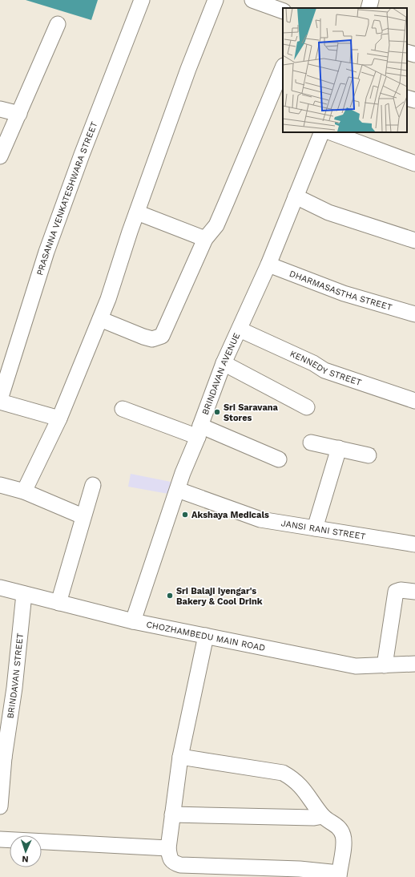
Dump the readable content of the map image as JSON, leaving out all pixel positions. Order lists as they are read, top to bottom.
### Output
{
  "streets": {
    "street": [
      "PRASANNA VENKATESHWARA STREET",
      "DHARMASASTHA STREET",
      "KENNEDY STREET",
      "BRINDAVAN AVENUE",
      "JANSI RANI STREET",
      "CHOZHAMBEDU MAIN ROAD",
      "BRINDAVAN STREET"
    ]
  },
  "crossings": [
    ["DHARMASASTHA STREET", "BRINDAVAN AVENUE"],
    ["KENNEDY STREET", "BRINDAVAN AVENUE"],
    ["BRINDAVAN AVENUE", "JANSI RANI STREET"],
    ["BRINDAVAN AVENUE", "CHOZHAMBEDU MAIN ROAD"],
    ["CHOZHAMBEDU MAIN ROAD", "BRINDAVAN STREET"]
  ],
  "places": ["Sri Saravana Stores", "Akshaya Medicals", "Sri Balaji Iyengar's Bakery & Cool Drink"],
  "north": "bottom"
}
